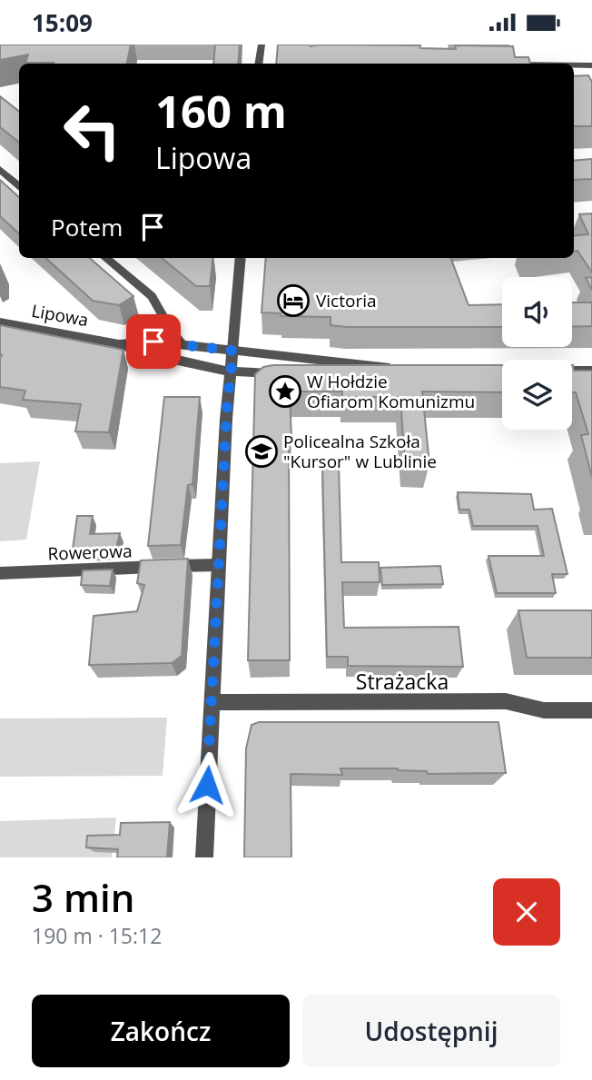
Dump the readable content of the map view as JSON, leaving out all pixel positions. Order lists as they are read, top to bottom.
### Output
{
  "streets": {
    "street": ["Lipowa", "Rowerowa", "Strażacka"]
  },
  "places": {
    "hotel": ["Victoria"],
    "place": ["W Hołdzie Ofiarom Komunizmu"],
    "school or university": ["Policealna Szkoła \"Kursor\" w Lublinie"]
  },
  "page": {
    "status": "15:09",
    "turn": ["160 m", "Lipowa"],
    "then": "Potem",
    "heading": ["3 min", "190 m · 15:12"],
    "buttons": ["Zakończ", "Udostępnij"]
  }
}
